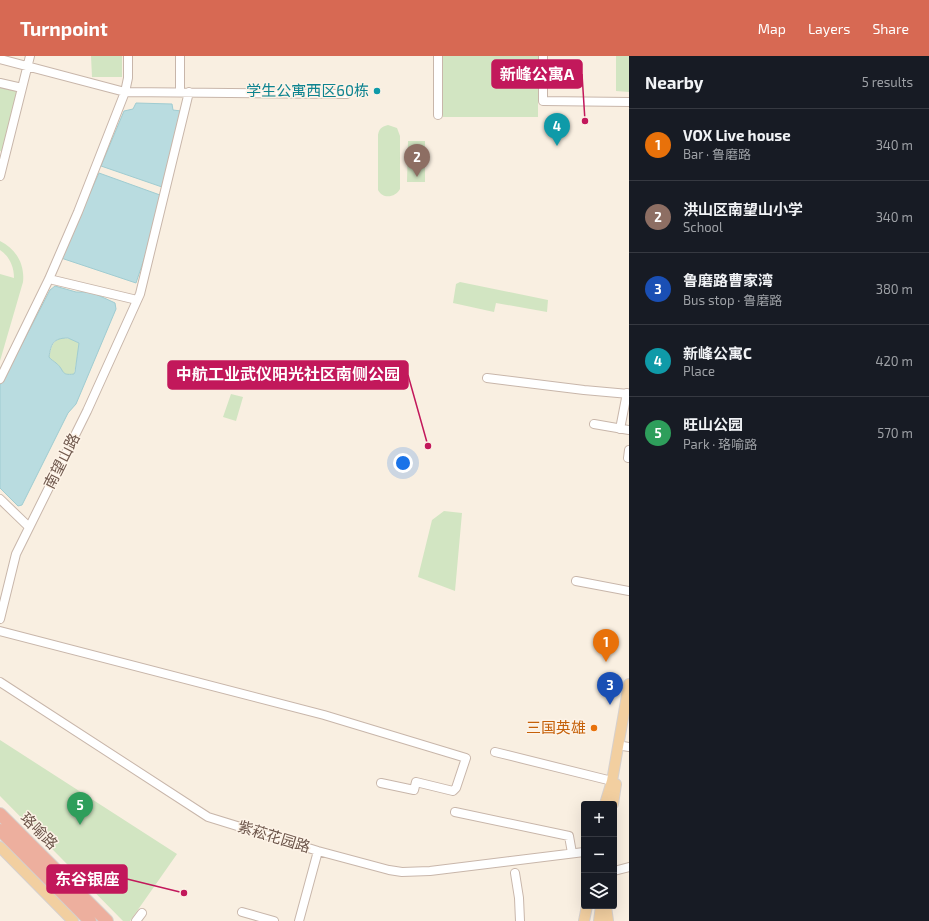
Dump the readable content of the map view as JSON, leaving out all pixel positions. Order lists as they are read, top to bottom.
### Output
{
  "streets": {
    "highway": ["珞喻路"],
    "street": ["南望山路", "紫菘花园路"]
  },
  "places": [
    "学生公寓西区60栋",
    "新峰公寓A",
    "中航工业武仪阳光社区南侧公园",
    "三国英雄",
    "东谷银座"
  ],
  "page": {
    "header": "Turnpoint",
    "nav": ["Map", "Layers", "Share"],
    "heading": ["Nearby", "5 results"],
    "list": [
      {
        "mark": "1",
        "name": "VOX Live house",
        "note": "Bar · 鲁磨路",
        "value": "340 m"
      },
      {
        "mark": "2",
        "name": "洪山区南望山小学",
        "note": "School",
        "value": "340 m"
      },
      {
        "mark": "3",
        "name": "鲁磨路曹家湾",
        "note": "Bus stop · 鲁磨路",
        "value": "380 m"
      },
      {
        "mark": "4",
        "name": "新峰公寓C",
        "note": "Place",
        "value": "420 m"
      },
      {
        "mark": "5",
        "name": "旺山公园",
        "note": "Park · 珞喻路",
        "value": "570 m"
      }
    ],
    "pins": [
      "4",
      "2",
      "1",
      "3",
      "5"
    ],
    "map_buttons": ["+", "−"]
  }
}
